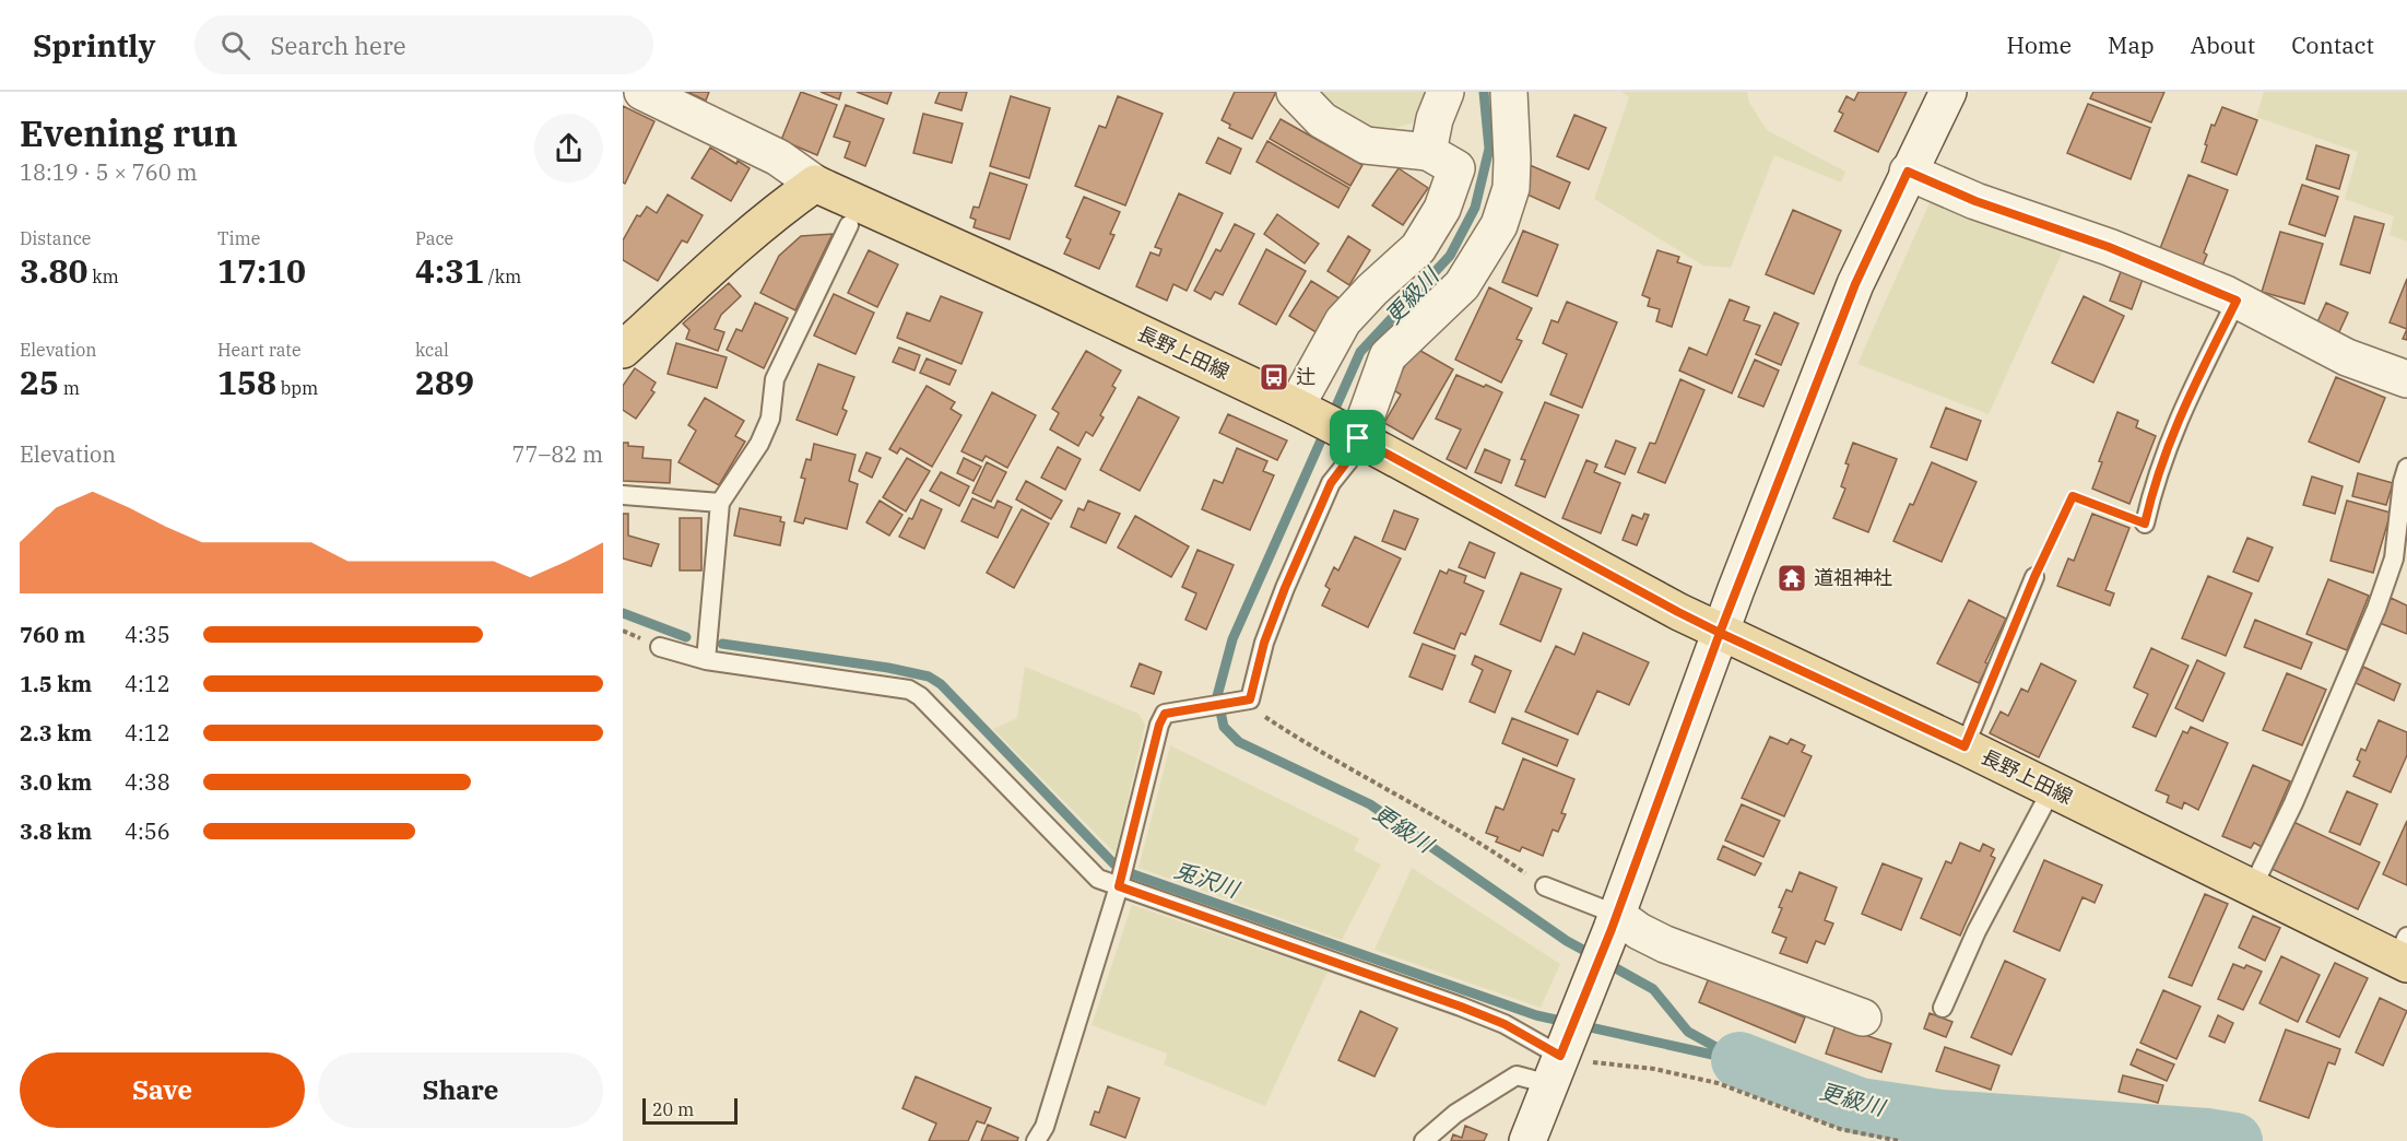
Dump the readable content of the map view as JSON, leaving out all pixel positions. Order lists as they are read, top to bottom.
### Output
{
  "streets": {
    "main road": ["長野上田線"]
  },
  "water": ["更級川", "兎沢川"],
  "places": {
    "bus stop": ["辻"],
    "temple": ["道祖神社"]
  },
  "scale_bar": "20 m",
  "page": {
    "header": "Sprintly",
    "search": "Search here",
    "nav": [
      "Home",
      "Map",
      "About",
      "Contact"
    ],
    "heading": ["Evening run", "18:19 · 5 × 760 m"],
    "stats": [
      ["Distance", "3.80 km"],
      ["Time", "17:10"],
      ["Pace", "4:31 /km"],
      ["Elevation", "25 m"],
      ["Heart rate", "158 bpm"],
      ["kcal", "289"]
    ],
    "chart": ["Elevation", "77–82 m"],
    "list": [
      {
        "name": "760 m",
        "note": "4:35"
      },
      {
        "name": "1.5 km",
        "note": "4:12"
      },
      {
        "name": "2.3 km",
        "note": "4:12"
      },
      {
        "name": "3.0 km",
        "note": "4:38"
      },
      {
        "name": "3.8 km",
        "note": "4:56"
      }
    ],
    "buttons": ["Save", "Share"],
    "scale": "20 m"
  }
}
